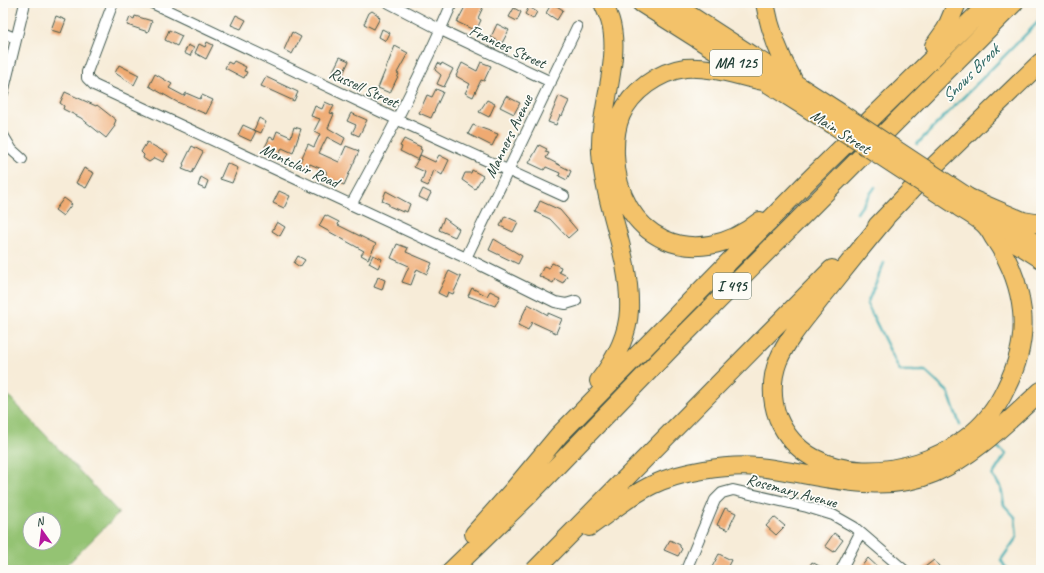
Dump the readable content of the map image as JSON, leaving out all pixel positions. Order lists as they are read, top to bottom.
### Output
{
  "streets": {
    "highway": ["MA 125", "Main Street", "I 495"],
    "street": [
      "Frances Street",
      "Russell Street",
      "Manners Avenue",
      "Montclair Road",
      "Rosemary Avenue"
    ]
  },
  "crossings": [
    ["Frances Street", "Manners Avenue"],
    ["Russell Street", "Manners Avenue"],
    ["Manners Avenue", "Montclair Road"]
  ],
  "water": ["Snows Brook"],
  "north": "top"
}
